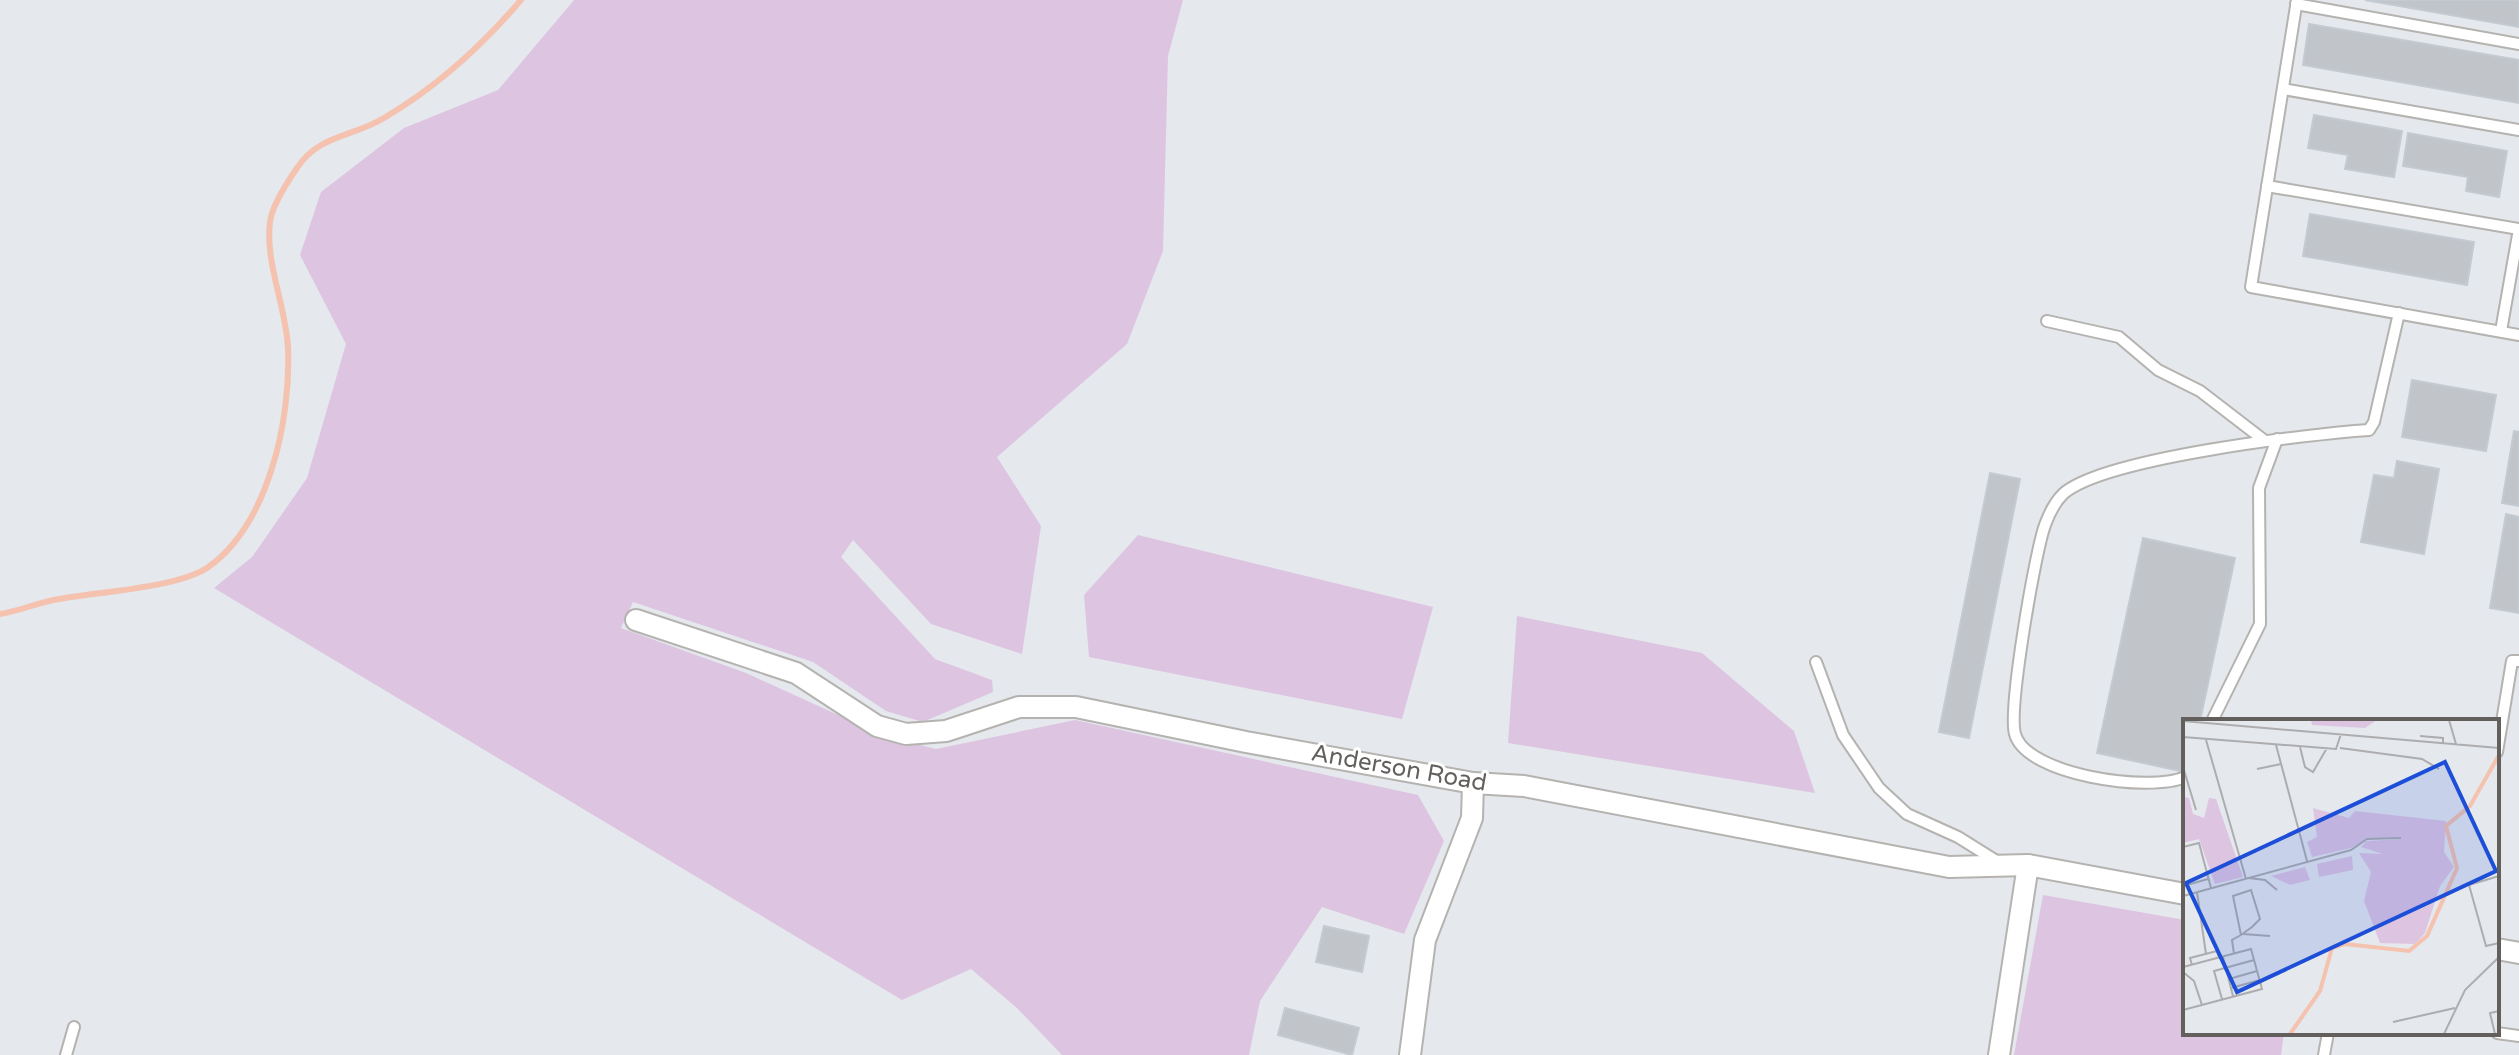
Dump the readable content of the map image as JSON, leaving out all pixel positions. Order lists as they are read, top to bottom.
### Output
{
  "streets": {
    "street": ["Anderson Road"]
  }
}
